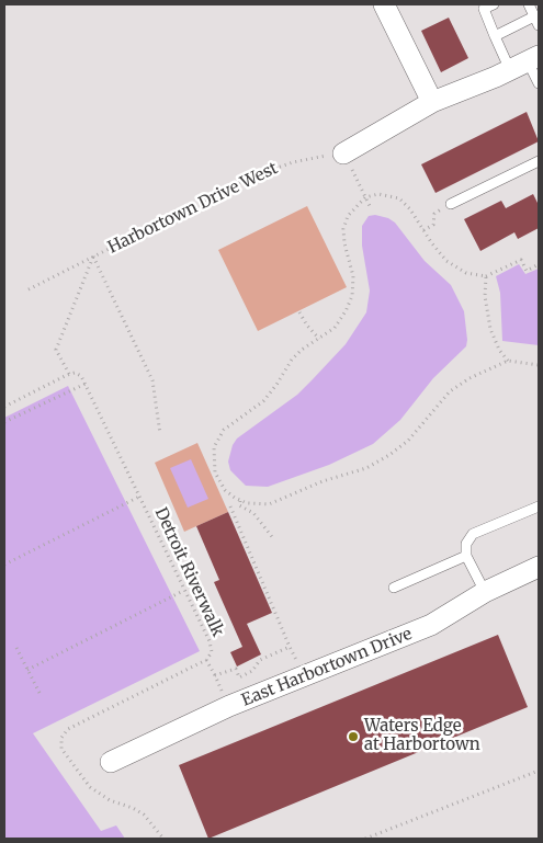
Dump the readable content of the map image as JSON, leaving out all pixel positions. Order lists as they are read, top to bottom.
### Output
{
  "streets": {
    "street": ["East Harbortown Drive"],
    "path": ["Harbortown Drive West", "Detroit Riverwalk"]
  },
  "places": ["Waters Edge at Harbortown"]
}
